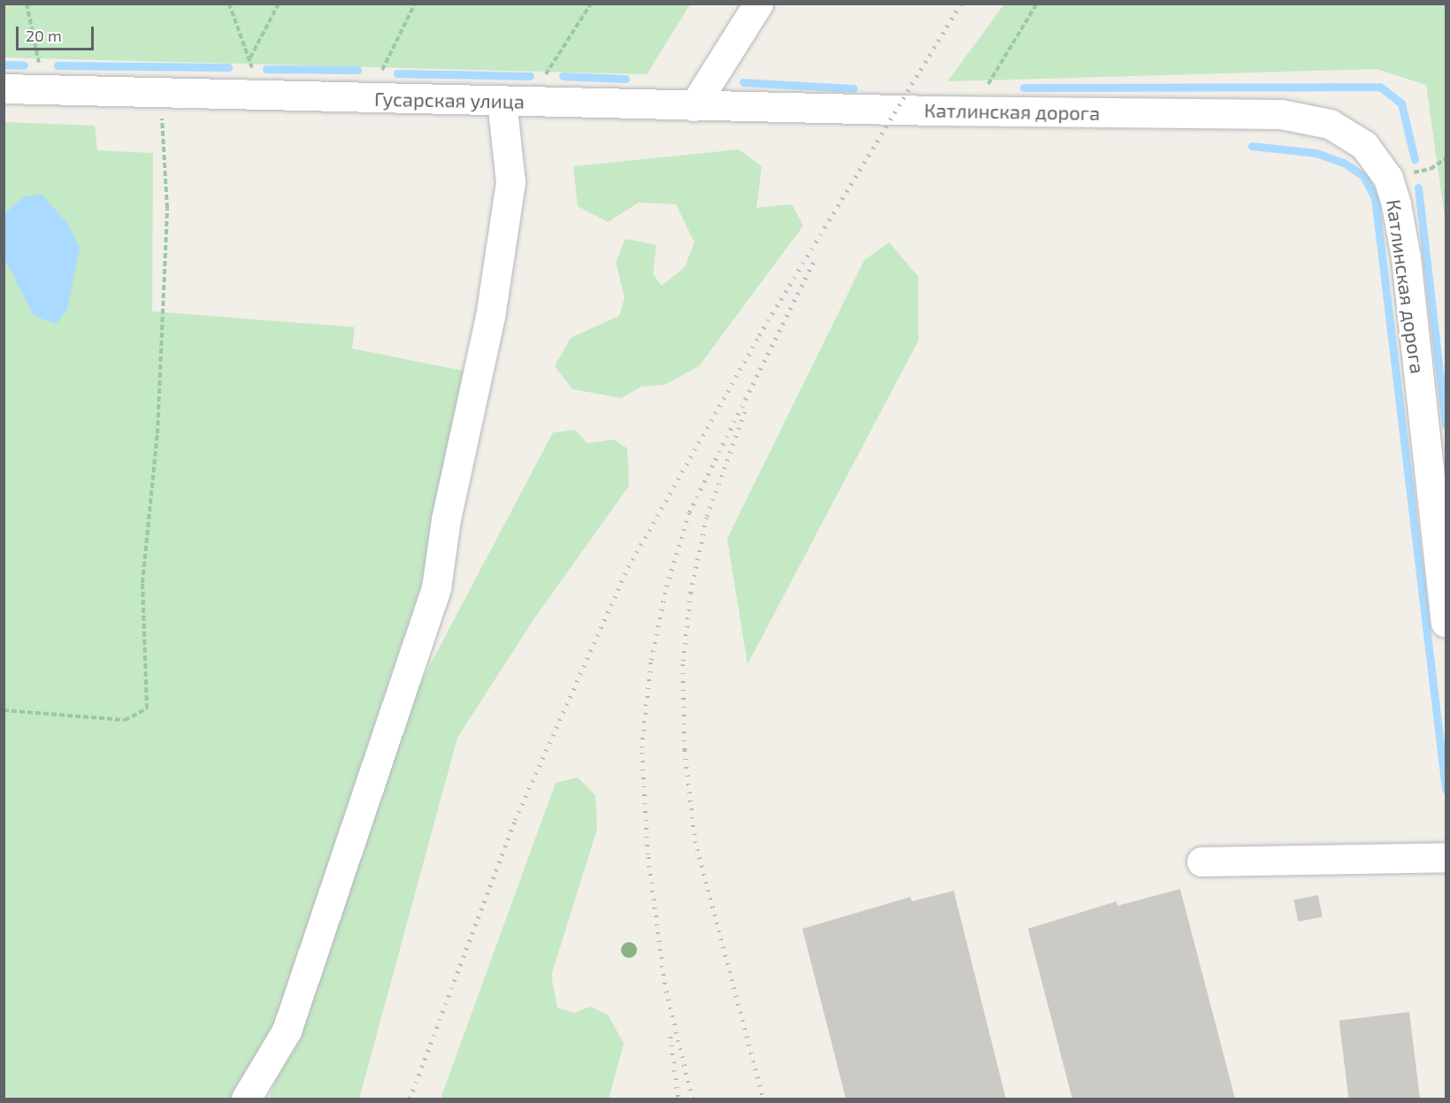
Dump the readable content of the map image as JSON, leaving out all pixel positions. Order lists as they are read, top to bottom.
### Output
{
  "streets": {
    "street": ["Гусарская улица", "Катлинская дорога"]
  },
  "crossings": [
    ["Гусарская улица", "Катлинская дорога"]
  ],
  "scale_bar": "20 m"
}
